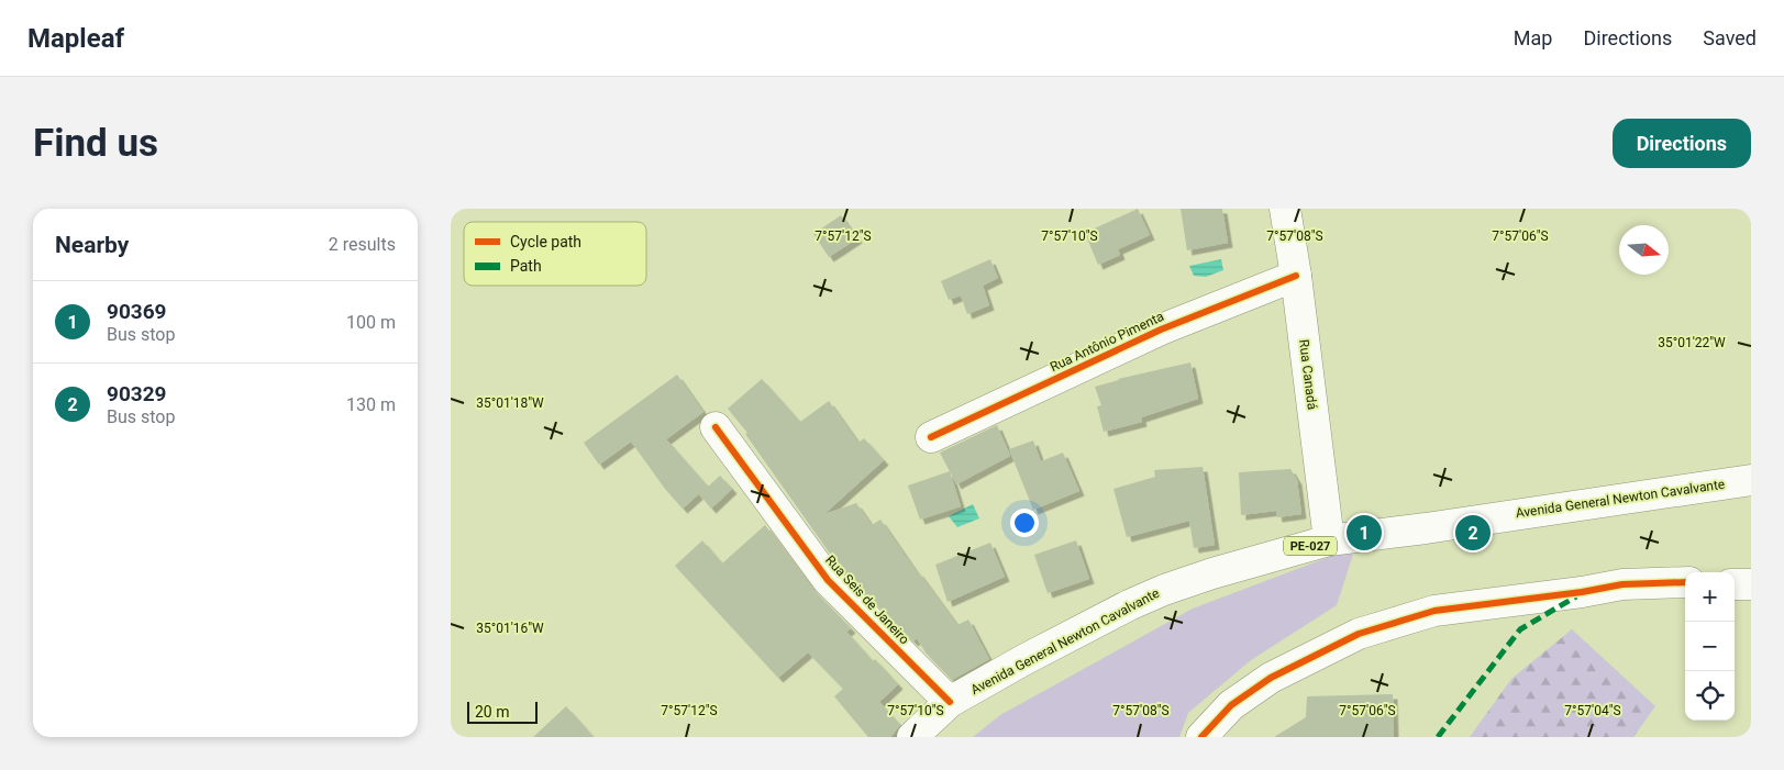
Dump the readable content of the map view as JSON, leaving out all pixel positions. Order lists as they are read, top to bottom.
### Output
{
  "streets": {
    "street": [
      "Rua Antônio Pimenta",
      "Rua Canadá",
      "Avenida General Newton Cavalvante",
      "PE-027",
      "Rua Seis de Janeiro"
    ]
  },
  "crossings": [
    ["Rua Antônio Pimenta", "Rua Canadá"],
    ["Rua Canadá", "Avenida General Newton Cavalvante"],
    ["Avenida General Newton Cavalvante", "Rua Seis de Janeiro"]
  ],
  "legend": ["Cycle path", "Path"],
  "scale_bar": "20 m",
  "north": "right",
  "page": {
    "header": "Mapleaf",
    "nav": ["Map", "Directions", "Saved"],
    "buttons": "Directions",
    "title": "Find us",
    "heading": ["Nearby", "2 results"],
    "list": [
      {
        "mark": "1",
        "name": "90369",
        "note": "Bus stop",
        "value": "100 m"
      },
      {
        "mark": "2",
        "name": "90329",
        "note": "Bus stop",
        "value": "130 m"
      }
    ],
    "pins": ["1", "2"],
    "map_buttons": ["+", "−"],
    "scale": "20 m"
  },
  "coordinates": [
    "7°57'12\"S",
    "7°57'10\"S",
    "7°57'08\"S",
    "7°57'06\"S",
    "35°01'22\"W",
    "35°01'18\"W",
    "35°01'16\"W",
    "7°57'04\"S"
  ]
}
